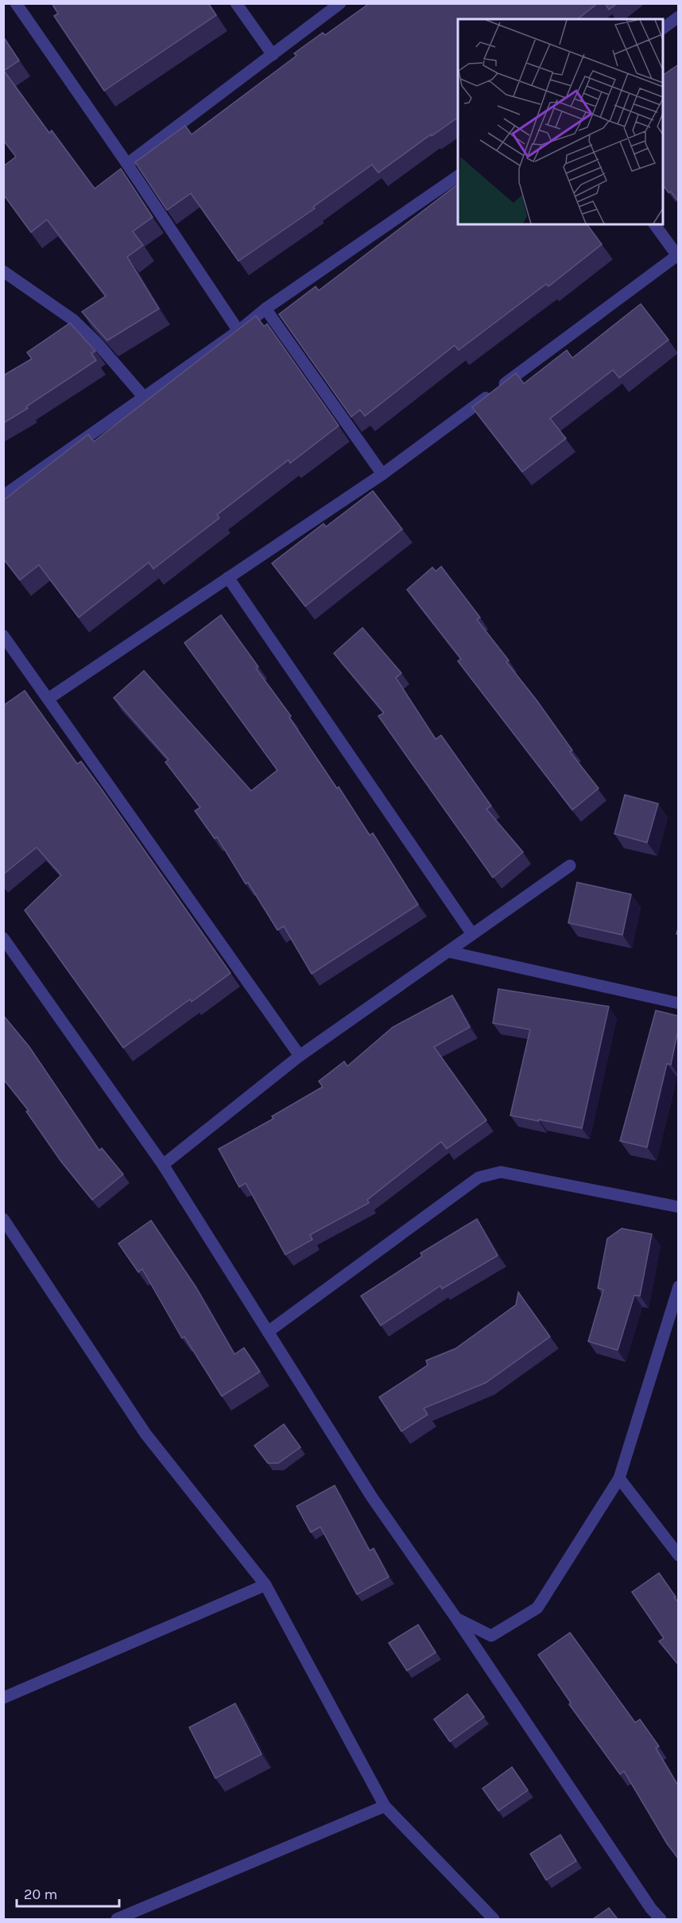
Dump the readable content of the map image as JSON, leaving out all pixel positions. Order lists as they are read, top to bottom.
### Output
{
  "scale_bar": "20 m"
}
